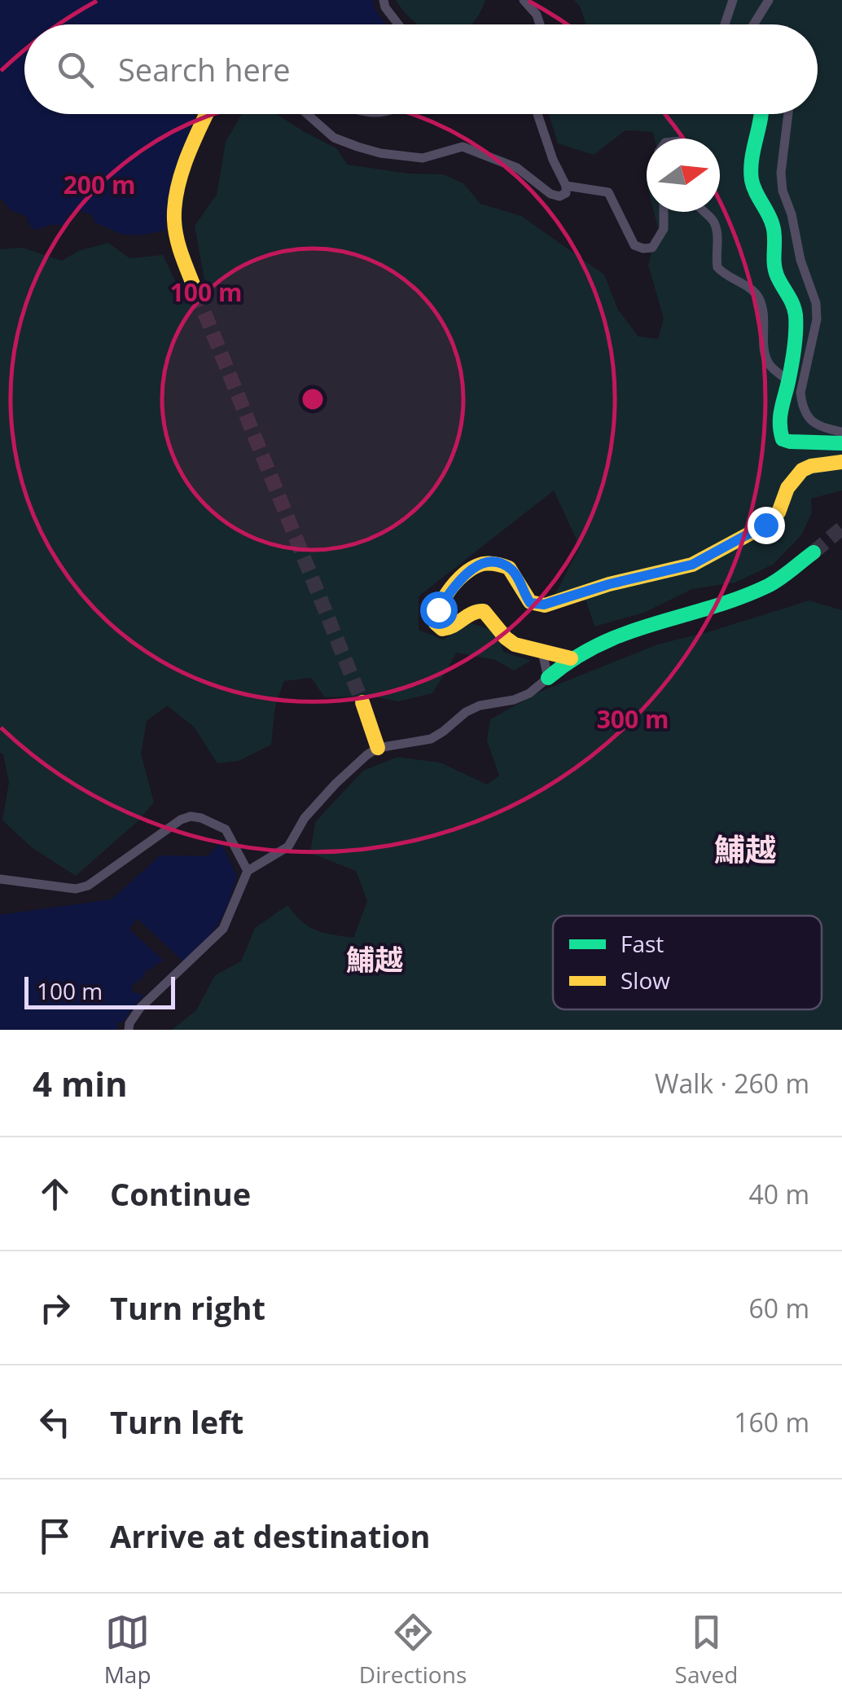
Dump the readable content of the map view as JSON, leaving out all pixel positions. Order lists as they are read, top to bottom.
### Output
{
  "districts": ["鯆越", "鯆越"],
  "legend": ["Fast", "Slow"],
  "scale_bar": "100 m",
  "north": "right",
  "page": {
    "search": "Search here",
    "scale": "100 m",
    "heading": ["4 min", "Walk · 260 m"],
    "list": [
      ["Continue", "40 m"],
      ["Turn right", "60 m"],
      ["Turn left", "160 m"],
      "Arrive at destination"
    ],
    "nav": ["Map", "Directions", "Saved"]
  },
  "rings": ["200 m", "100 m", "300 m"]
}
